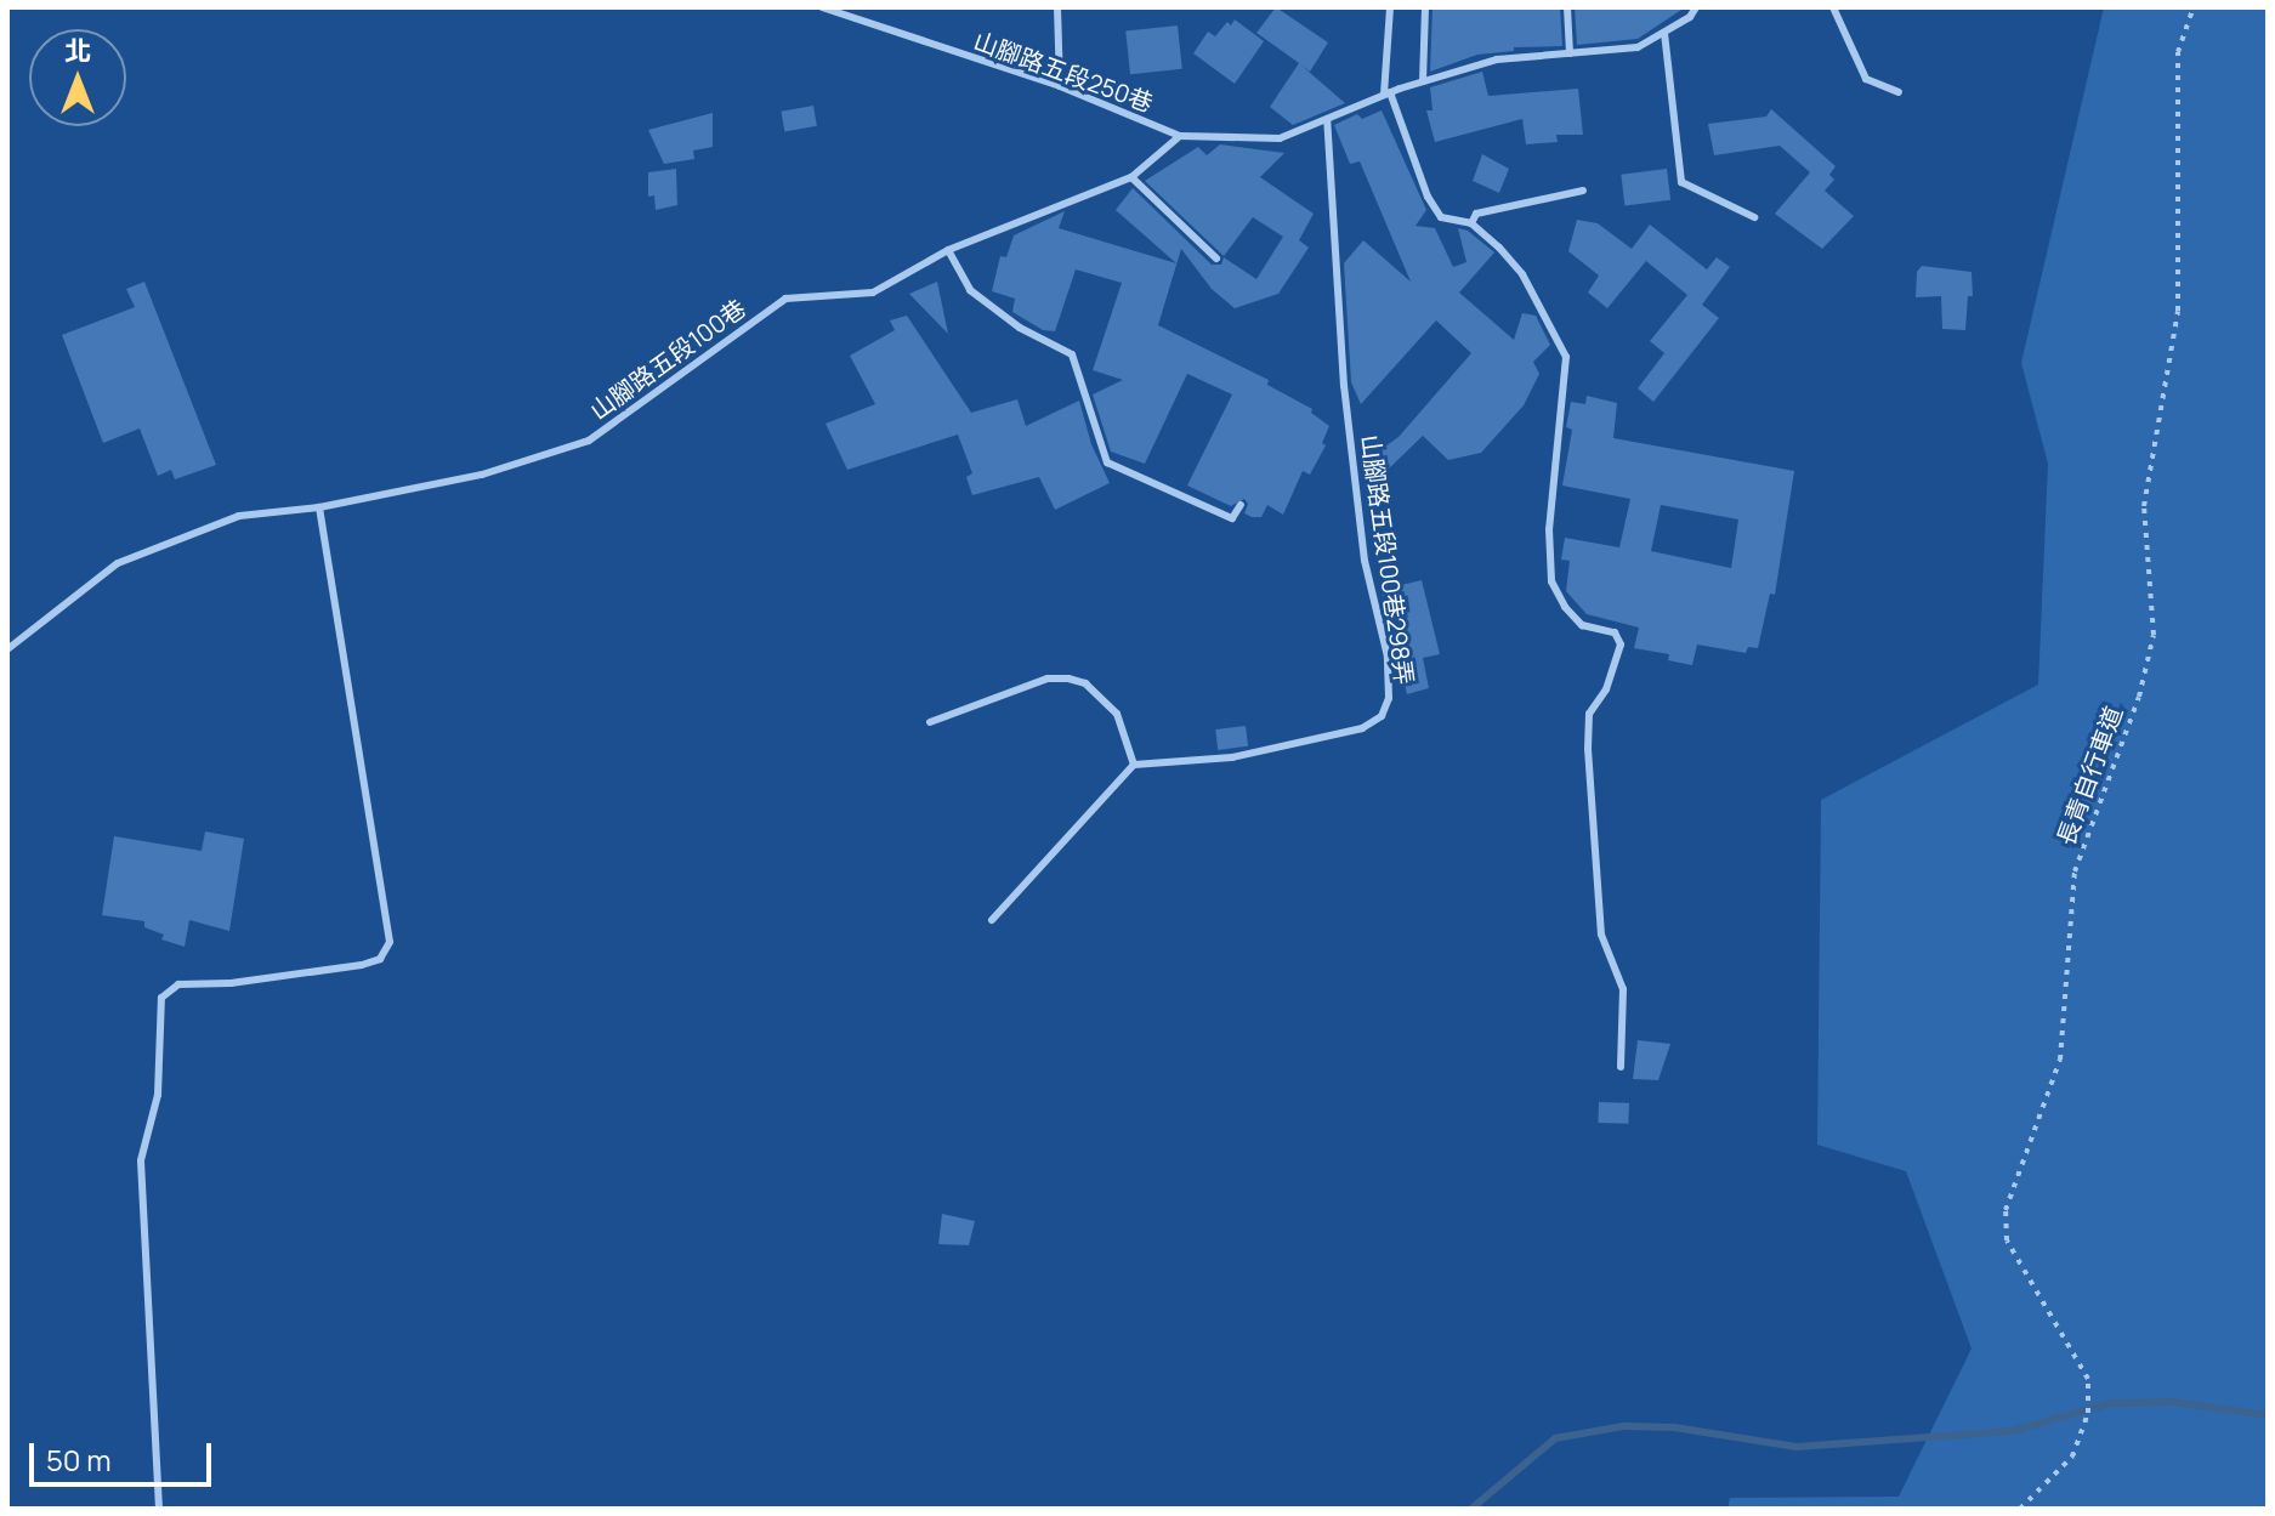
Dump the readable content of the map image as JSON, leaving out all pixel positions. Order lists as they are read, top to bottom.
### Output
{
  "streets": {
    "lane": ["山腳路五段250巷", "山腳路五段100巷", "山腳路五段100巷298弄"],
    "path": ["長青自行車道"]
  },
  "crossings": [
    ["山腳路五段250巷", "山腳路五段100巷"]
  ],
  "scale_bar": "50 m",
  "north": "top"
}
